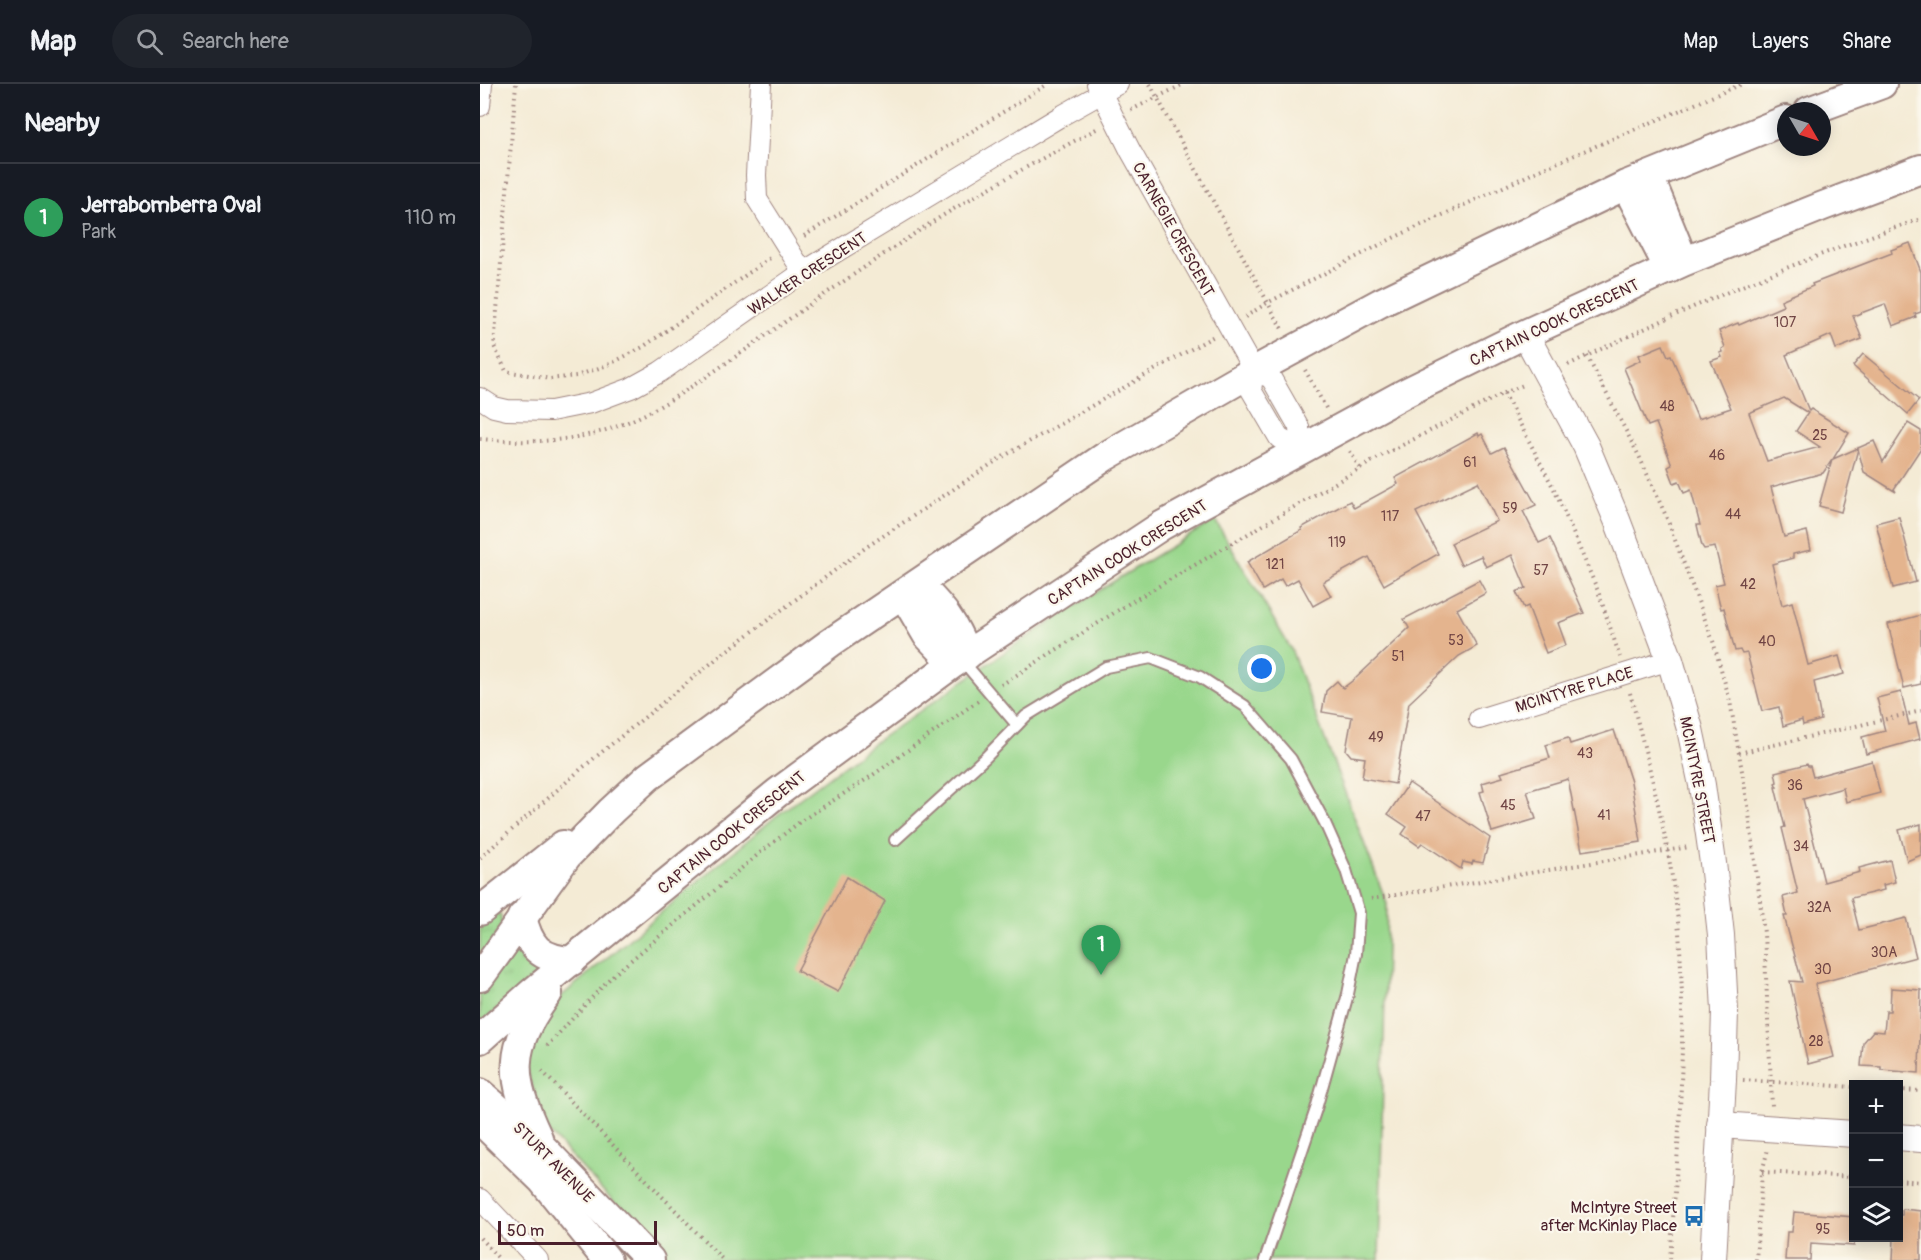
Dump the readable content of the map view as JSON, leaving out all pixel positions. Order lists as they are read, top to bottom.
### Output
{
  "streets": {
    "main road": ["CAPTAIN COOK CRESCENT", "STURT AVENUE"],
    "street": [
      "CARNEGIE CRESCENT",
      "WALKER CRESCENT",
      "MCINTYRE PLACE",
      "MCINTYRE STREET"
    ]
  },
  "crossings": [
    ["CARNEGIE CRESCENT", "WALKER CRESCENT"],
    ["CARNEGIE CRESCENT", "CAPTAIN COOK CRESCENT"],
    ["CAPTAIN COOK CRESCENT", "MCINTYRE STREET"],
    ["MCINTYRE PLACE", "MCINTYRE STREET"]
  ],
  "places": {
    "bus stop": ["McIntyre Street after McKinlay Place"]
  },
  "house_numbers": [
    "107",
    "48",
    "25",
    "46",
    "61",
    "59",
    "44",
    "117",
    "119",
    "121",
    "57",
    "42",
    "53",
    "40",
    "51",
    "49",
    "43",
    "36",
    "45",
    "41",
    "47",
    "34",
    "32A",
    "30A",
    "30",
    "28",
    "95"
  ],
  "scale_bar": "50 m",
  "north": "bottom right",
  "page": {
    "header": "Map",
    "search": "Search here",
    "nav": ["Map", "Layers", "Share"],
    "heading": "Nearby",
    "list": [
      {
        "mark": "1",
        "name": "Jerrabomberra Oval",
        "note": "Park",
        "value": "110 m"
      }
    ],
    "pins": "1",
    "map_buttons": ["+", "−"],
    "scale": "50 m"
  }
}
